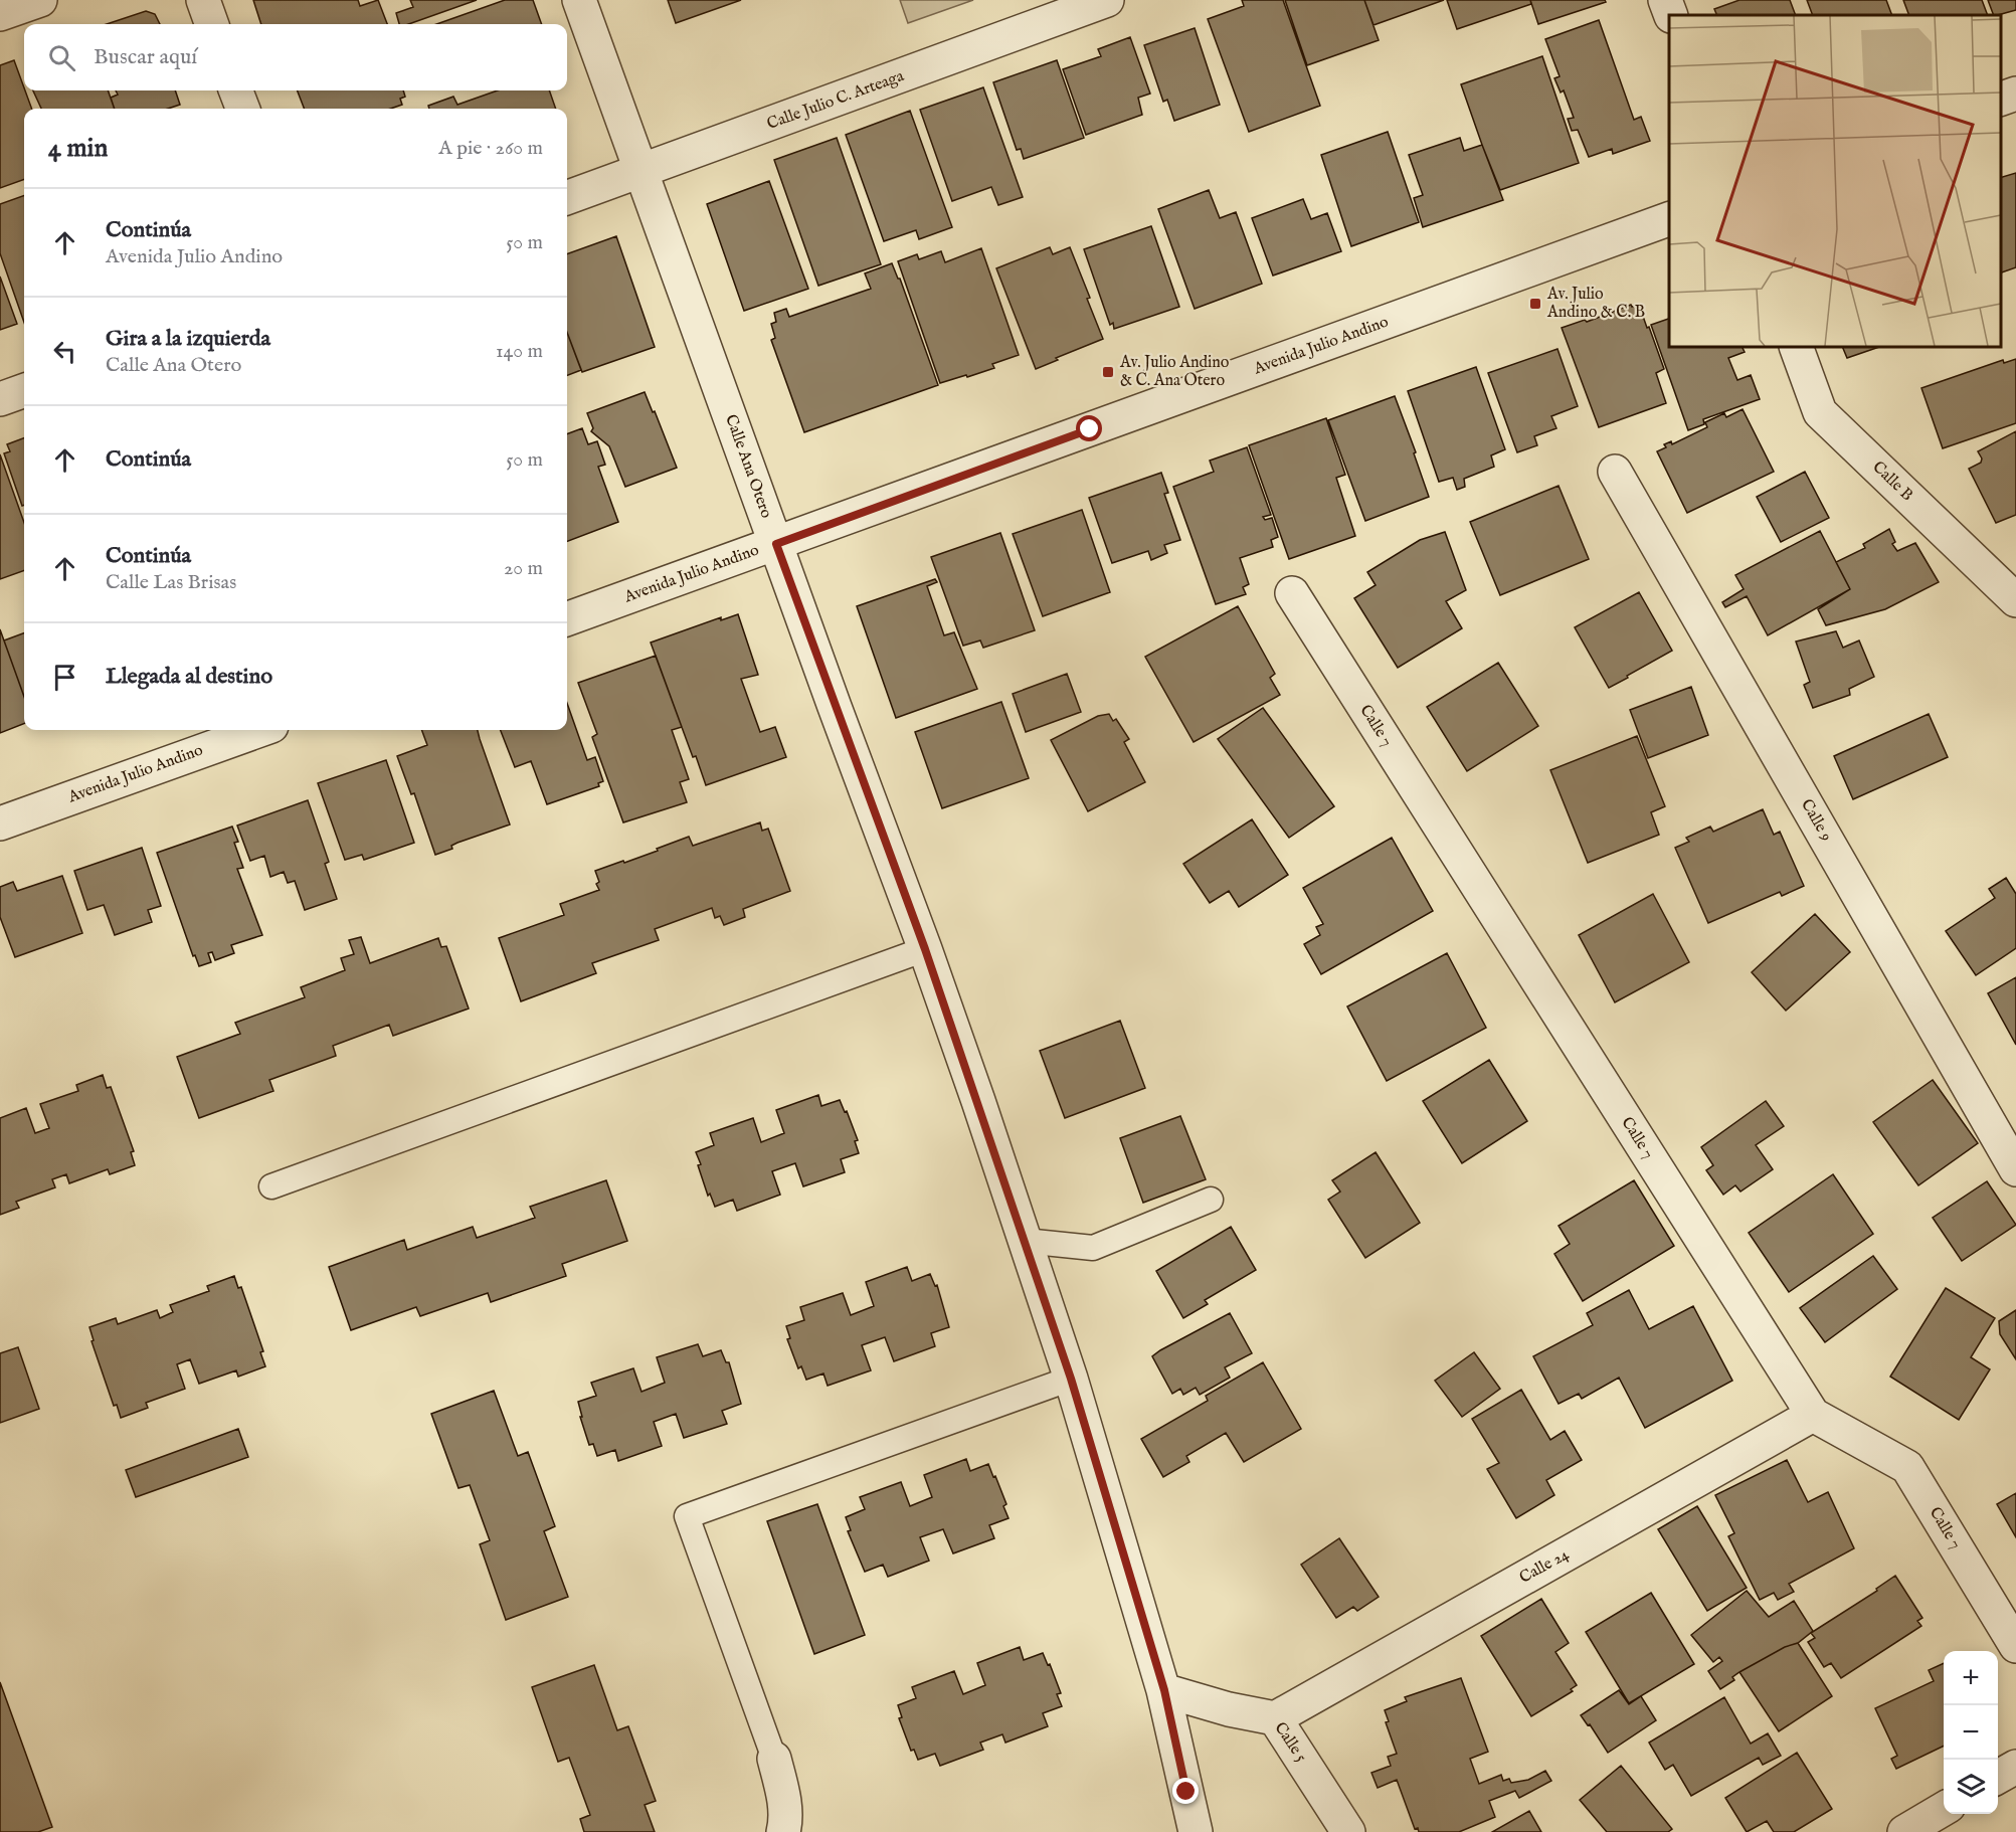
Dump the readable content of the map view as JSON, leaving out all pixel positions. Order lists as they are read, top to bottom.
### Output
{
  "streets": {
    "street": [
      "Calle Julio C. Arteaga",
      "Avenida Julio Andino",
      "Calle Ana Otero",
      "Calle B",
      "Calle 7",
      "Calle 9",
      "Calle 24",
      "Calle 5"
    ]
  },
  "crossings": [
    ["Calle Julio C. Arteaga", "Calle Ana Otero"],
    ["Avenida Julio Andino", "Calle Ana Otero"],
    ["Calle Ana Otero", "Calle 5"],
    ["Calle 7", "Calle 24"],
    ["Calle 24", "Calle 5"]
  ],
  "places": {
    "transit": ["Av. Julio Andino & C. B", "Av. Julio Andino & C. Ana Otero"]
  },
  "page": {
    "search": "Buscar aquí",
    "heading": ["4 min", "A pie · 260 m"],
    "list": [
      ["Continúa", "Avenida Julio Andino", "50 m"],
      ["Gira a la izquierda", "Calle Ana Otero", "140 m"],
      ["Continúa", "50 m"],
      ["Continúa", "Calle Las Brisas", "20 m"],
      "Llegada al destino"
    ],
    "map_buttons": ["+", "−"]
  }
}
